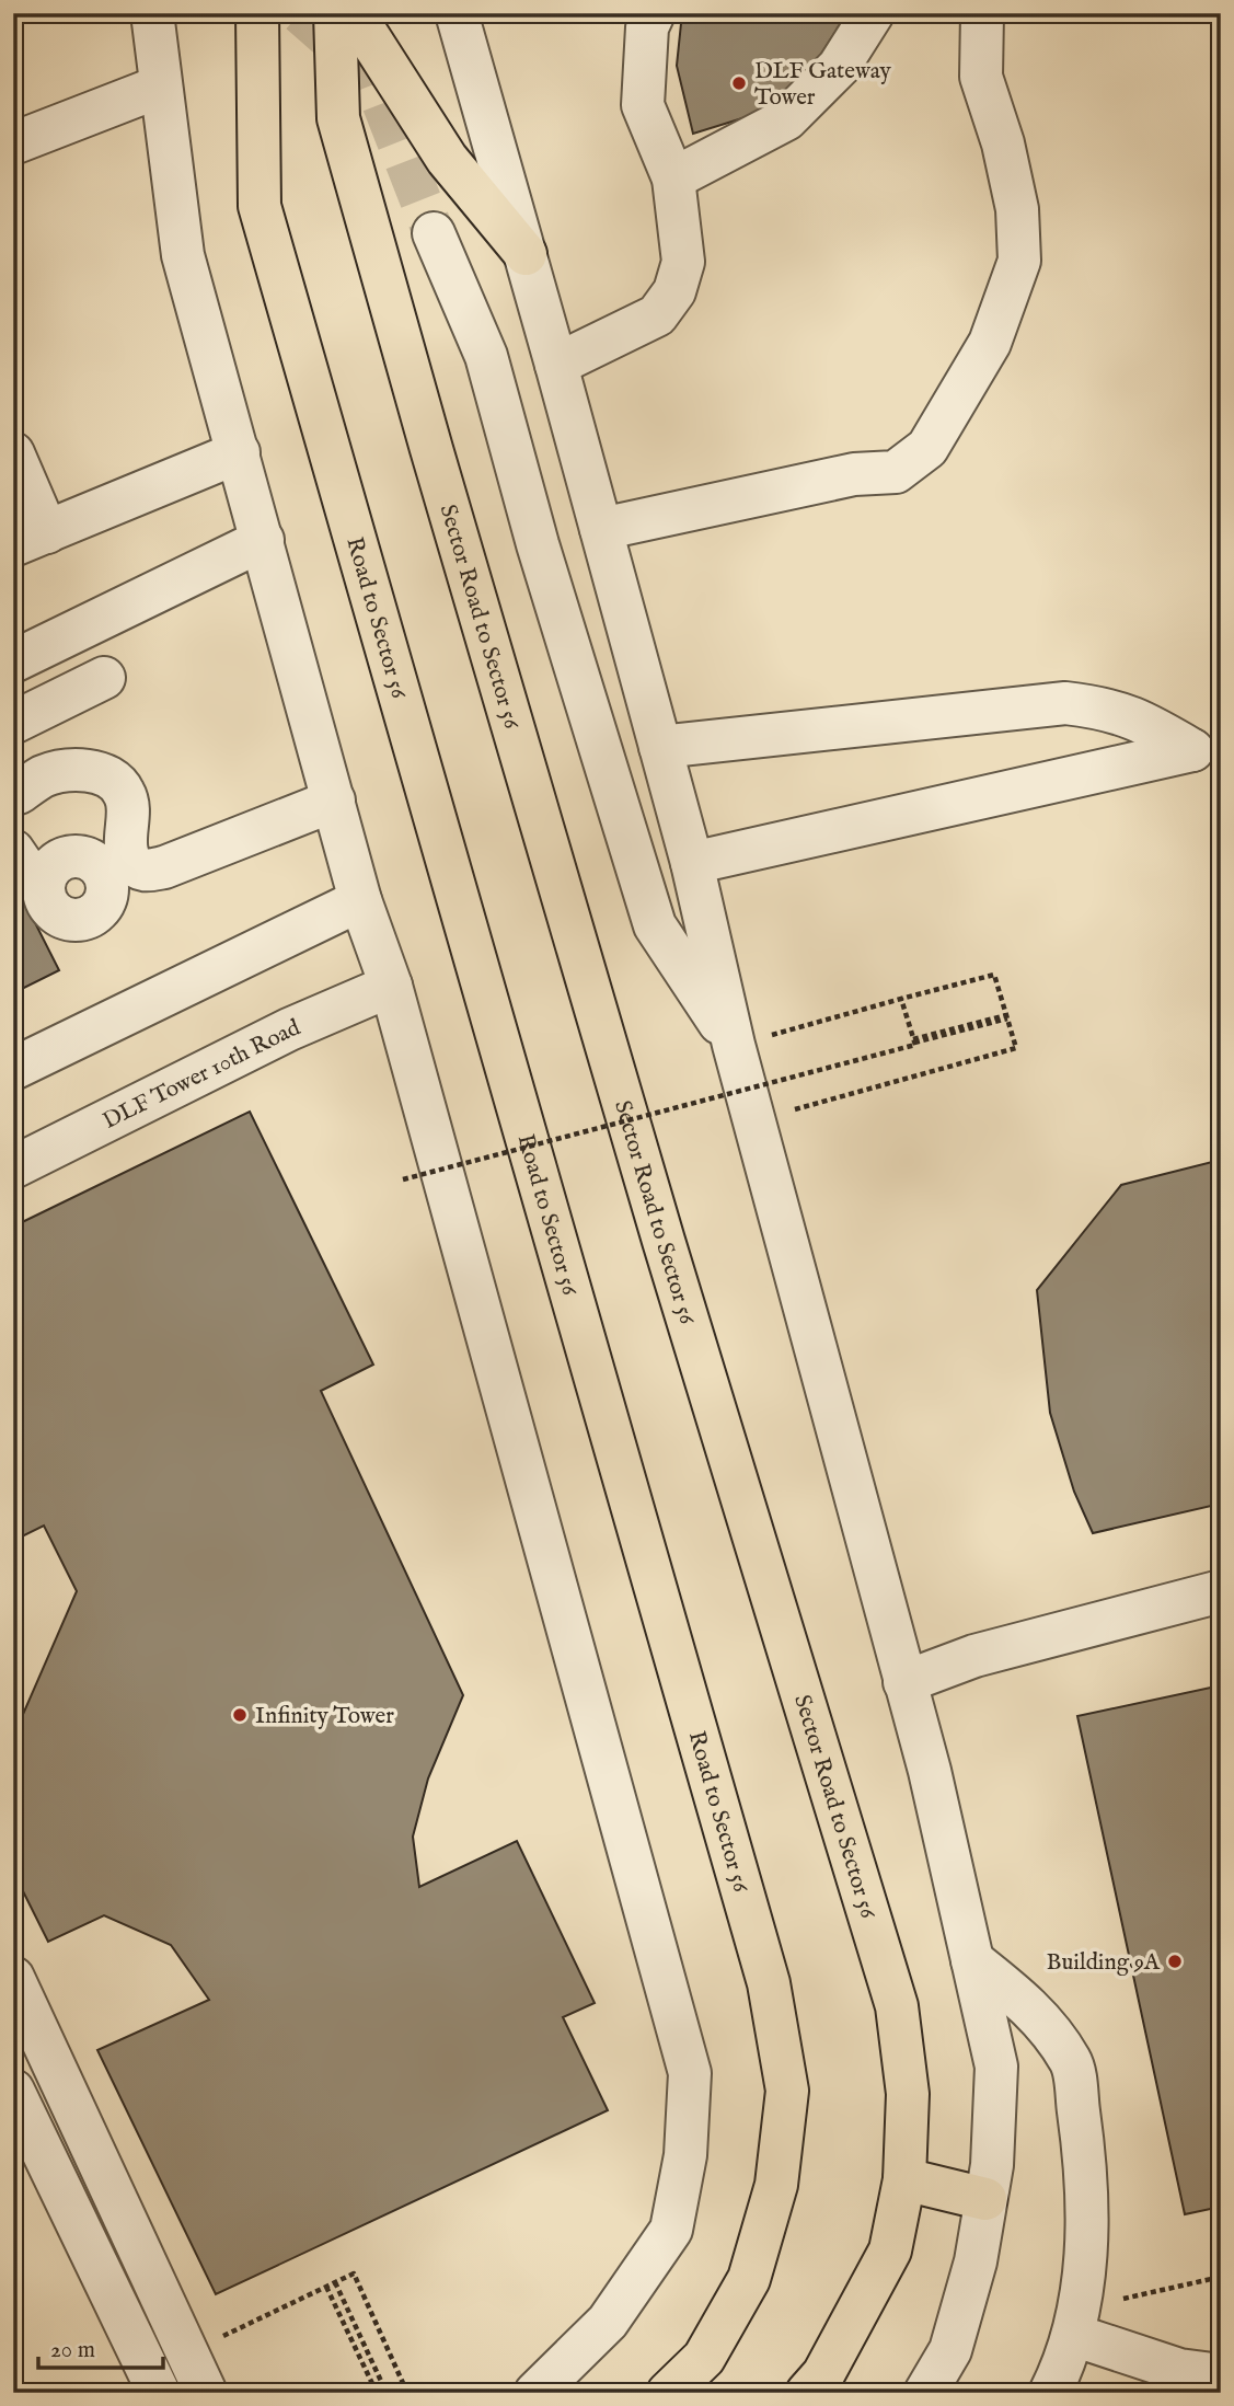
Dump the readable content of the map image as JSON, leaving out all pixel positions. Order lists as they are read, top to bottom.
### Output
{
  "streets": {
    "main road": ["Sector Road to Sector 56", "Road to Sector 56"],
    "street": ["DLF Tower 10th Road"]
  },
  "places": ["DLF Gateway Tower", "Infinity Tower", "Building 9A"],
  "scale_bar": "20 m"
}
